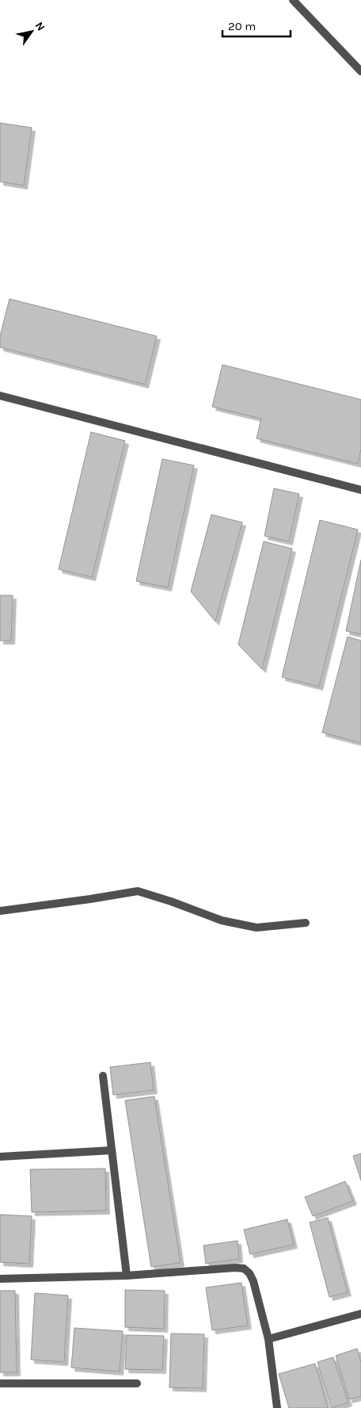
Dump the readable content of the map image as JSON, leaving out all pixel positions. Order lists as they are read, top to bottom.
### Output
{
  "scale_bar": "20 m",
  "north": "top right"
}
